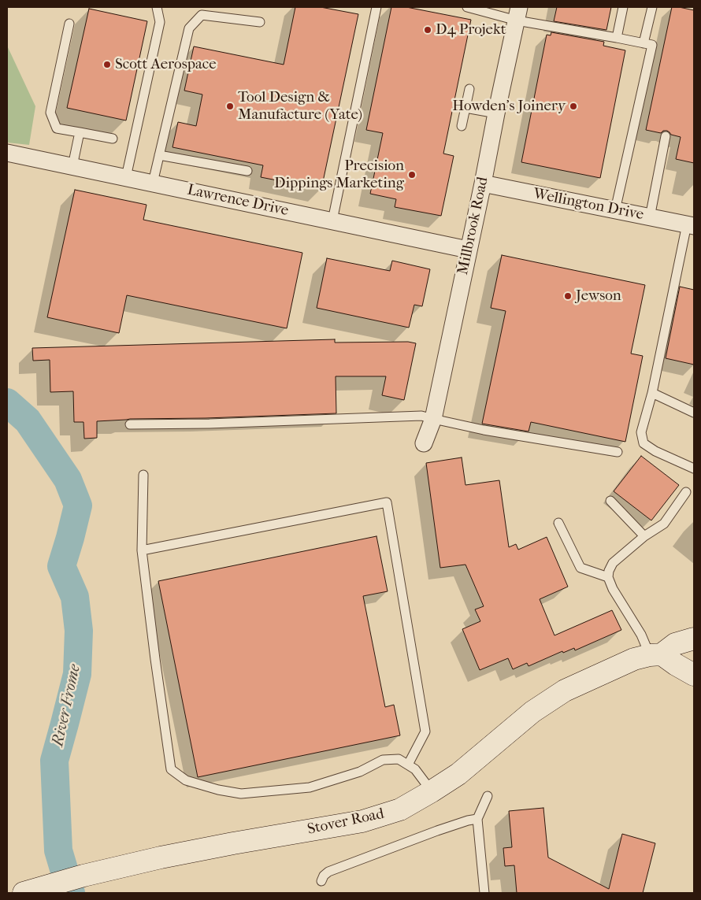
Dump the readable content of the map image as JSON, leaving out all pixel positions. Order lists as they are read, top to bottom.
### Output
{
  "streets": {
    "main road": ["Stover Road"],
    "street": ["Lawrence Drive", "Wellington Drive", "Millbrook Road"]
  },
  "crossings": [
    ["Lawrence Drive", "Millbrook Road"],
    ["Wellington Drive", "Millbrook Road"]
  ],
  "water": ["River Frome"],
  "places": [
    "D4 Projekt",
    "Scott Aerospace",
    "Tool Design & Manufacture (Yate)",
    "Howden's Joinery",
    "Precision Dippings Marketing",
    "Jewson"
  ]
}
